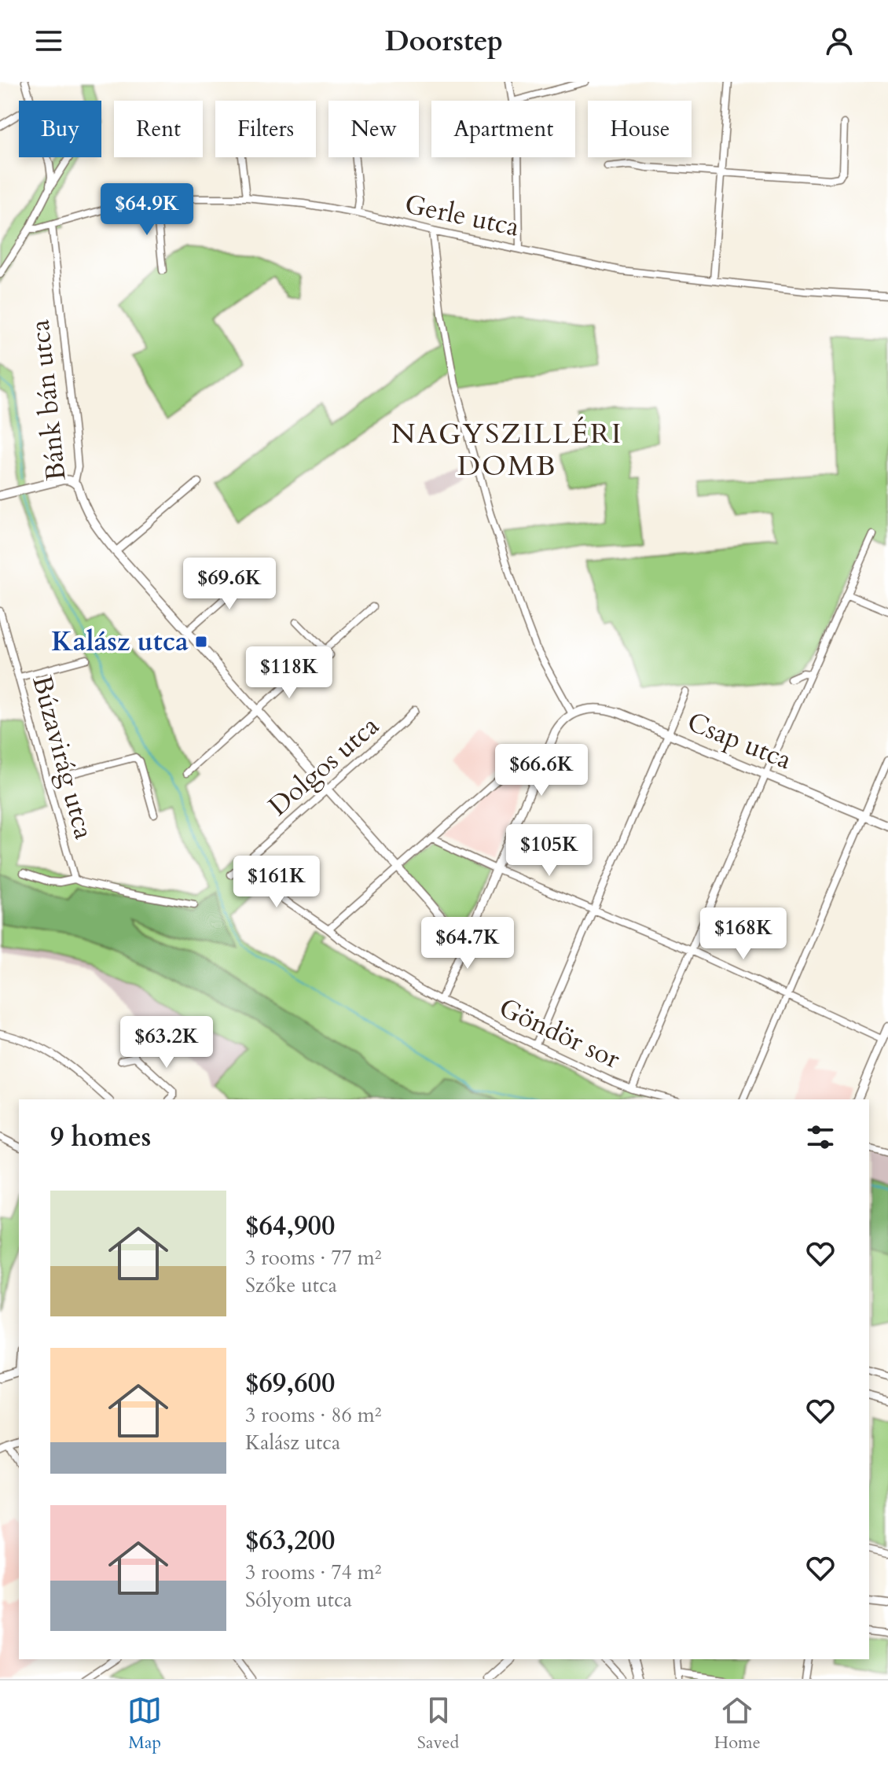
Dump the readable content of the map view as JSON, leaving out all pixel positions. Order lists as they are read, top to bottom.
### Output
{
  "streets": {
    "street": [
      "Gerle utca",
      "Bánk bán utca",
      "Csap utca",
      "Búzavirág utca",
      "Dolgos utca",
      "Göndör sor"
    ]
  },
  "crossings": [
    ["Gerle utca", "Bánk bán utca"],
    ["Bánk bán utca", "Dolgos utca"],
    ["Dolgos utca", "Göndör sor"]
  ],
  "districts": ["NAGYSZILLÉRI DOMB"],
  "places": {
    "transit": ["Kalász utca"]
  },
  "page": {
    "header": "Doorstep",
    "chip": [
      "Buy",
      "Rent",
      "Filters",
      "New",
      "Apartment",
      "House"
    ],
    "price": [
      "$64.9K",
      "$69.6K",
      "$118K",
      "$66.6K",
      "$105K",
      "$161K",
      "$168K",
      "$64.7K",
      "$63.2K"
    ],
    "heading": "9 homes",
    "list": [
      {
        "name": "$64,900",
        "note": "3 rooms · 77 m² · Szőke utca"
      },
      {
        "name": "$69,600",
        "note": "3 rooms · 86 m² · Kalász utca"
      },
      {
        "name": "$63,200",
        "note": "3 rooms · 74 m² · Sólyom utca"
      }
    ],
    "tabs": ["Map", "Saved", "Home"]
  }
}
